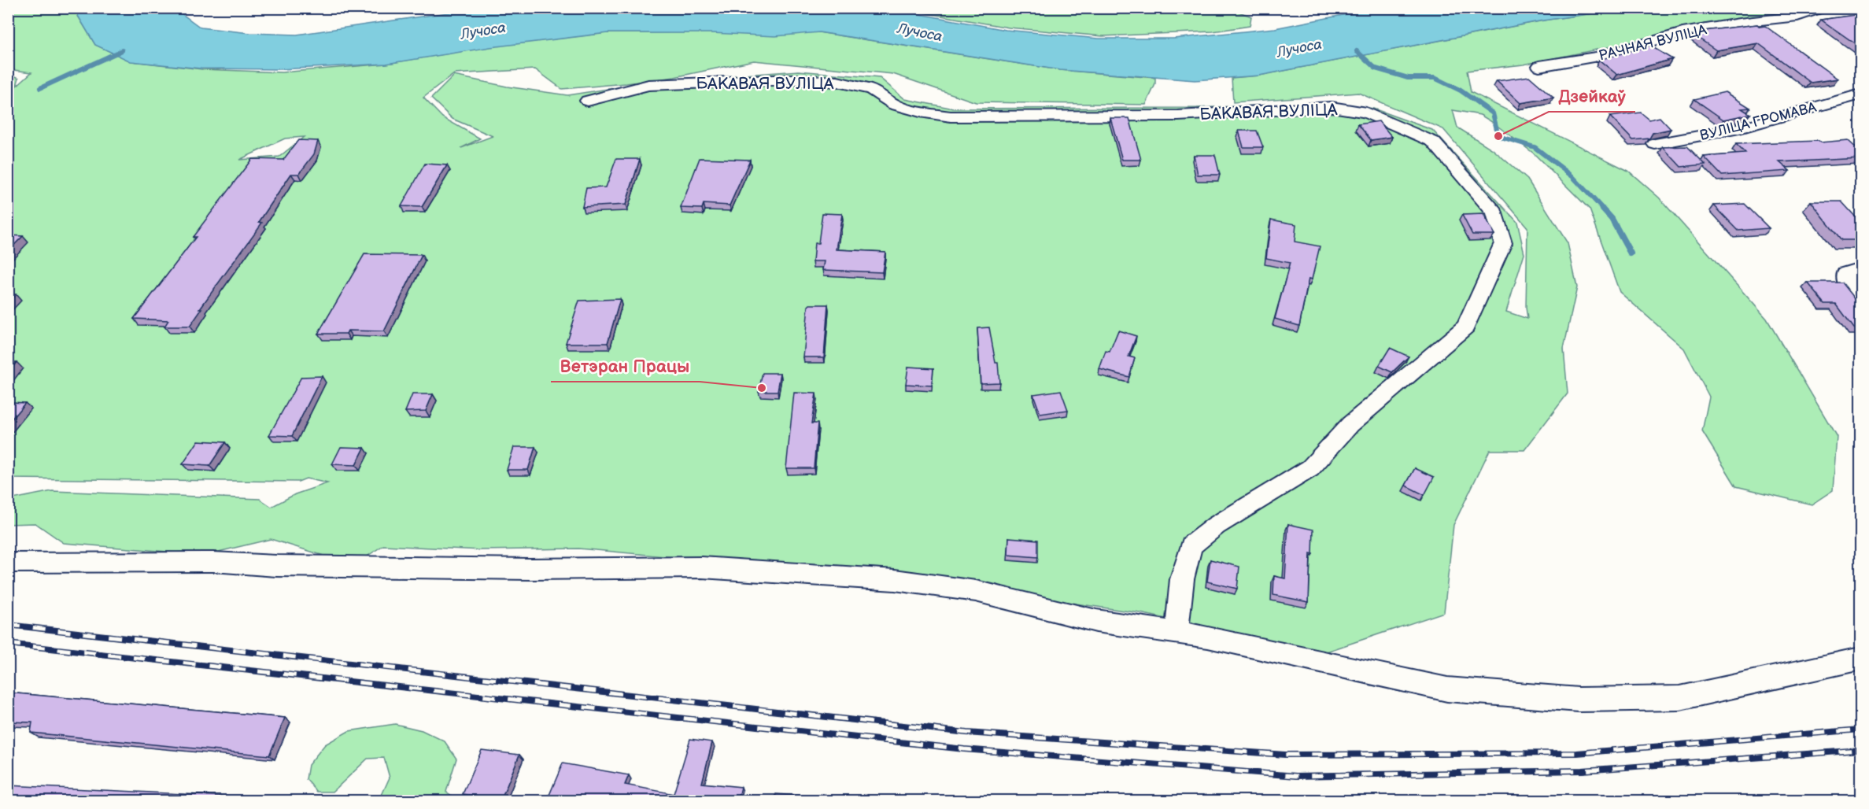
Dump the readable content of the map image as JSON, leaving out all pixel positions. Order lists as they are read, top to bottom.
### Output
{
  "streets": {
    "street": ["РАЧНАЯ ВУЛІЦА", "БАКАВАЯ ВУЛІЦА", "ВУЛІЦА ГРОМАВА"]
  },
  "water": ["Лучоса"],
  "places": ["Дзейкаў", "Ветэран Працы"]
}
